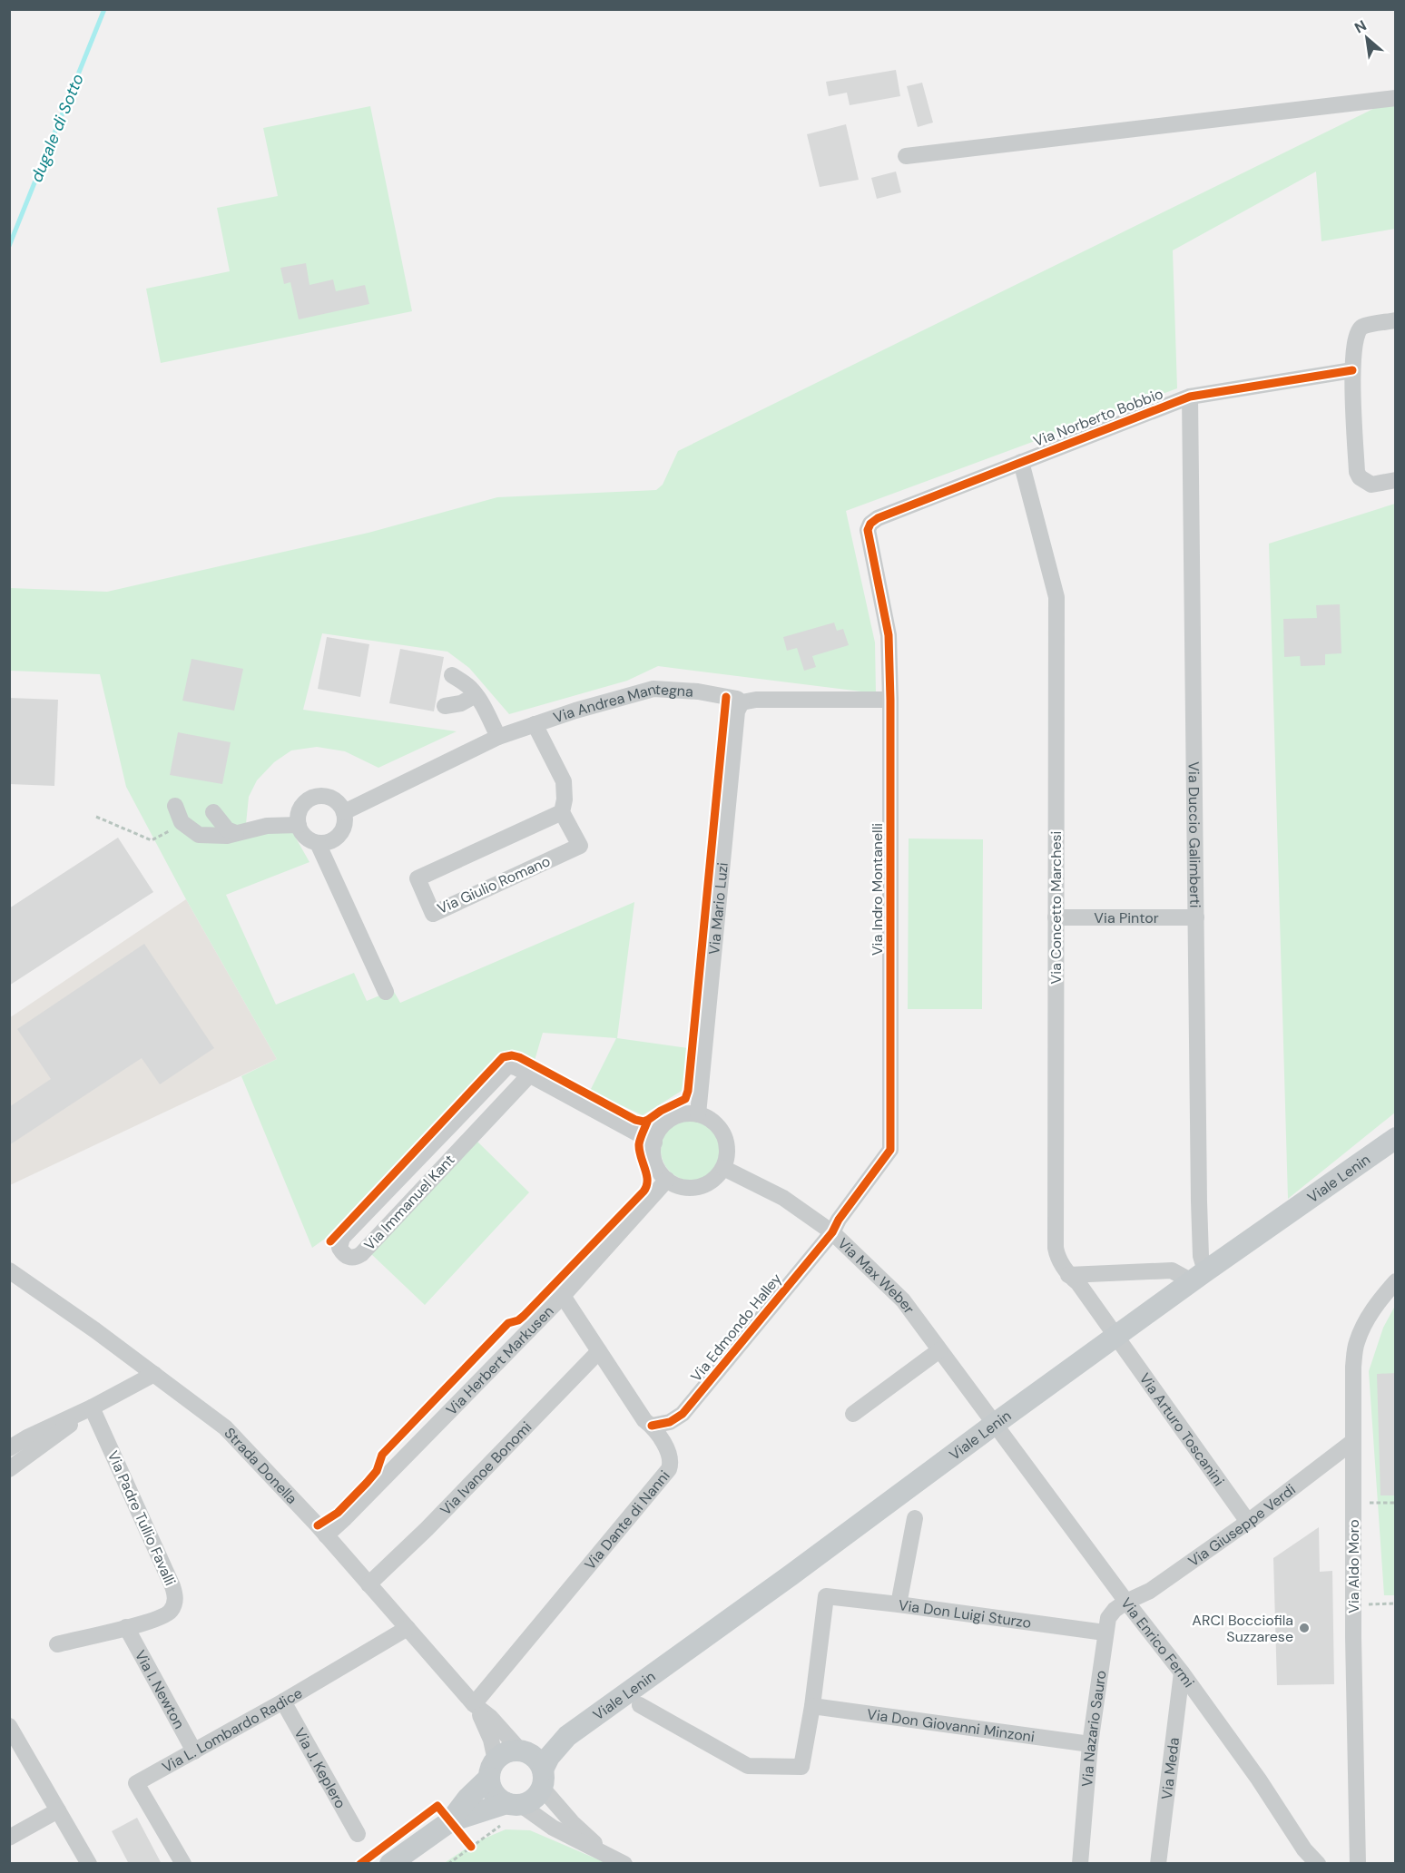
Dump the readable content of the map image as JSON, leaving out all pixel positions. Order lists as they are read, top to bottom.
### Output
{
  "streets": {
    "main road": ["Viale Lenin"],
    "street": [
      "Via Norberto Bobbio",
      "Via Andrea Mantegna",
      "Via Duccio Galimberti",
      "Via Giulio Romano",
      "Via Indro Montanelli",
      "Via Mario Luzi",
      "Via Concetto Marchesi",
      "Via Pintor",
      "Via Immanuel Kant",
      "Via Max Weber",
      "Via Edmondo Halley",
      "Via Herbert Markusen",
      "Via Arturo Toscanini",
      "Strada Donella",
      "Via Ivanoe Bonomi",
      "Via Padre Tullio Favalli",
      "Via Dante di Nanni",
      "Via Giuseppe Verdi",
      "Via Aldo Moro",
      "Via Don Luigi Sturzo",
      "Via Enrico Fermi",
      "Via I. Newton",
      "Via Don Giovanni Minzoni",
      "Via Nazario Sauro",
      "Via L. Lombardo Radice",
      "Via J. Keplero",
      "Via Meda"
    ]
  },
  "crossings": [
    ["Via Norberto Bobbio", "Via Duccio Galimberti"],
    ["Via Norberto Bobbio", "Via Indro Montanelli"],
    ["Via Norberto Bobbio", "Via Concetto Marchesi"],
    ["Via Andrea Mantegna", "Via Indro Montanelli"],
    ["Via Andrea Mantegna", "Via Mario Luzi"],
    ["Via Duccio Galimberti", "Via Pintor"],
    ["Via Duccio Galimberti", "Viale Lenin"],
    ["Via Indro Montanelli", "Via Max Weber"],
    ["Via Indro Montanelli", "Via Edmondo Halley"],
    ["Via Mario Luzi", "Via Immanuel Kant"],
    ["Via Mario Luzi", "Via Max Weber"],
    ["Via Mario Luzi", "Via Herbert Markusen"],
    ["Via Concetto Marchesi", "Via Pintor"],
    ["Via Concetto Marchesi", "Viale Lenin"],
    ["Via Concetto Marchesi", "Via Arturo Toscanini"],
    ["Viale Lenin", "Via Max Weber"],
    ["Viale Lenin", "Via Arturo Toscanini"],
    ["Viale Lenin", "Via Enrico Fermi"],
    ["Via Immanuel Kant", "Via Max Weber"],
    ["Via Immanuel Kant", "Via Herbert Markusen"],
    ["Via Max Weber", "Via Edmondo Halley"],
    ["Via Max Weber", "Via Herbert Markusen"],
    ["Via Max Weber", "Via Enrico Fermi"],
    ["Via Herbert Markusen", "Strada Donella"],
    ["Via Herbert Markusen", "Via Dante di Nanni"],
    ["Via Arturo Toscanini", "Via Giuseppe Verdi"],
    ["Strada Donella", "Via Ivanoe Bonomi"],
    ["Strada Donella", "Via Dante di Nanni"],
    ["Strada Donella", "Via L. Lombardo Radice"],
    ["Via Ivanoe Bonomi", "Via Dante di Nanni"],
    ["Via Padre Tullio Favalli", "Via I. Newton"],
    ["Via Giuseppe Verdi", "Via Aldo Moro"],
    ["Via Giuseppe Verdi", "Via Enrico Fermi"],
    ["Via Giuseppe Verdi", "Via Nazario Sauro"],
    ["Via Don Luigi Sturzo", "Via Don Giovanni Minzoni"],
    ["Via Don Luigi Sturzo", "Via Nazario Sauro"],
    ["Via Enrico Fermi", "Via Nazario Sauro"],
    ["Via Enrico Fermi", "Via Meda"],
    ["Via I. Newton", "Via L. Lombardo Radice"],
    ["Via Don Giovanni Minzoni", "Via Nazario Sauro"],
    ["Via L. Lombardo Radice", "Via J. Keplero"]
  ],
  "water": ["dugale di Sotto"],
  "places": ["ARCI Bocciofila Suzzarese"],
  "north": "top left"
}
